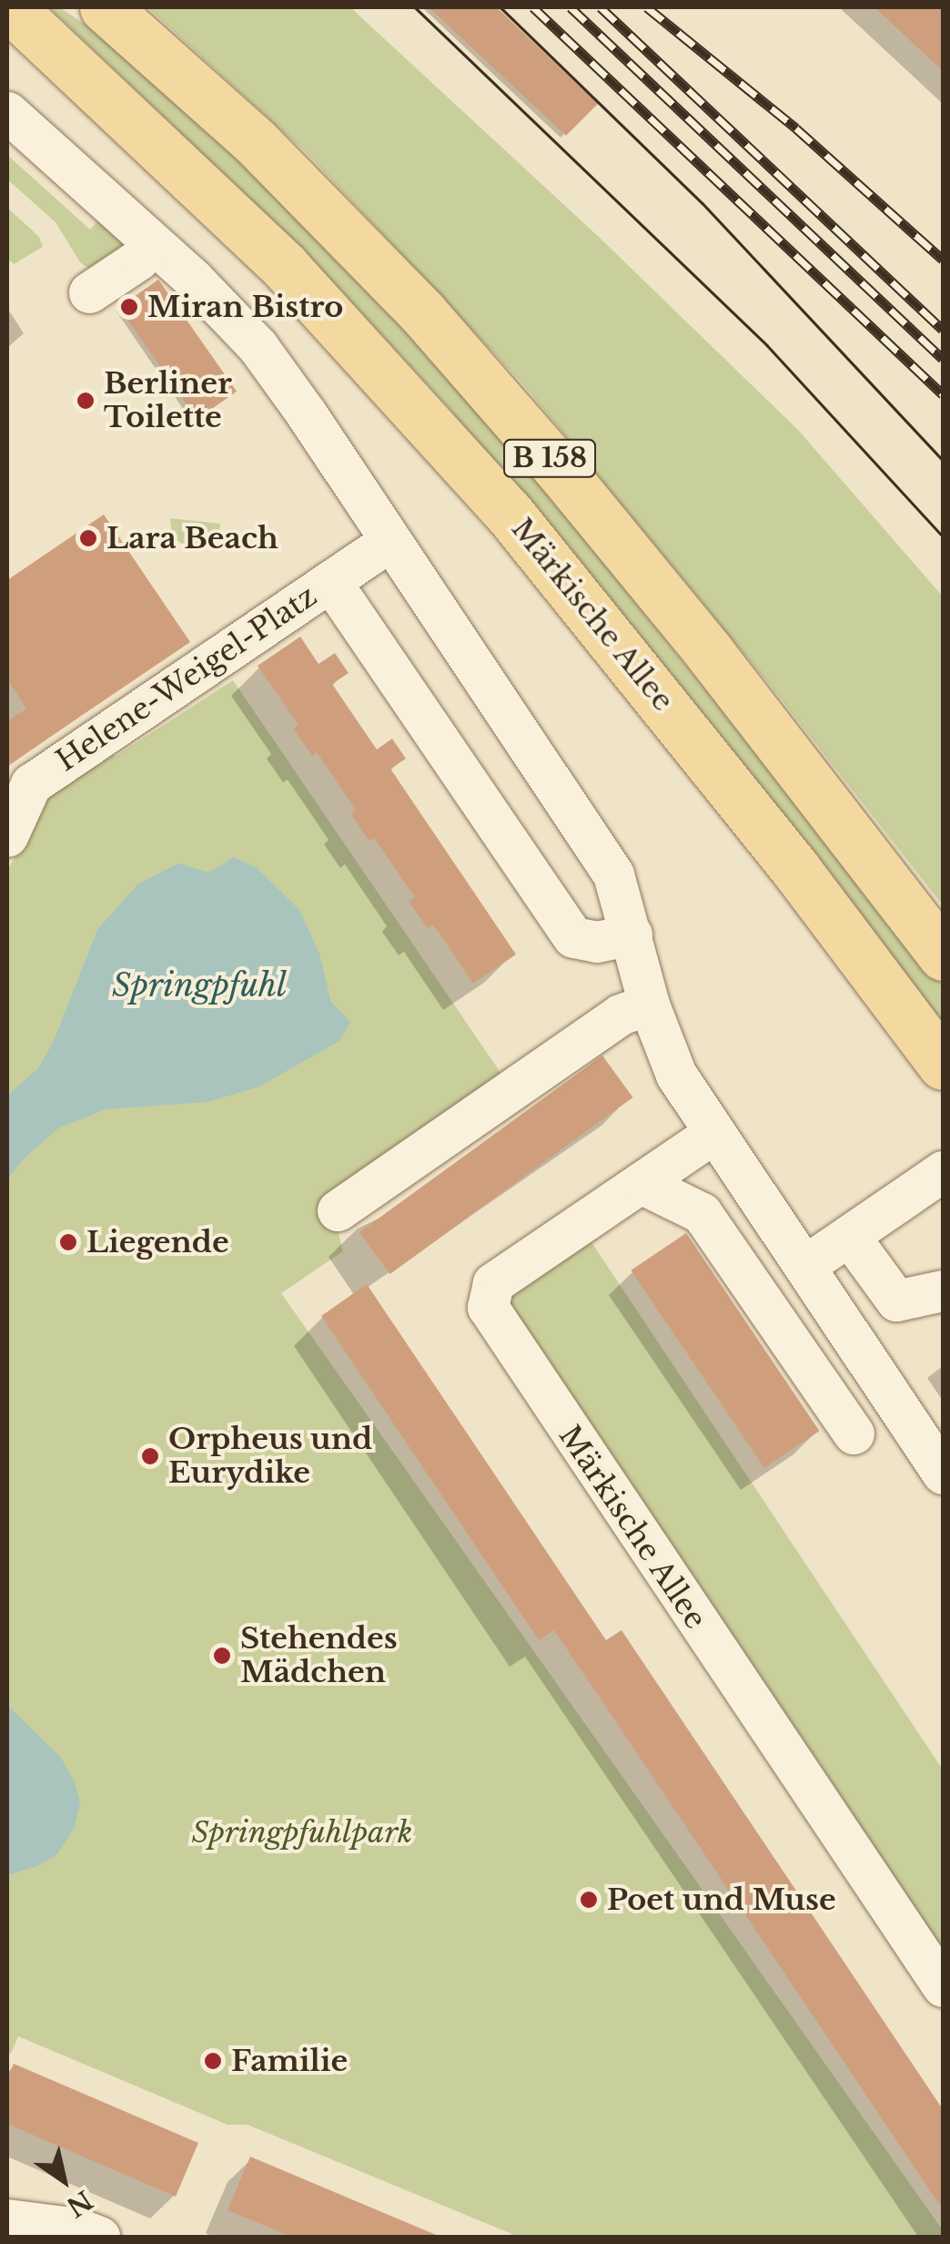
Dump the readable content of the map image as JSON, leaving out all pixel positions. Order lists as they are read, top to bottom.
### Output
{
  "streets": {
    "main road": ["B 158", "Märkische Allee"],
    "street": ["Helene-Weigel-Platz"]
  },
  "water": ["Springpfuhl"],
  "parks": ["Springpfuhlpark"],
  "places": [
    "Miran Bistro",
    "Berliner Toilette",
    "Lara Beach",
    "Liegende",
    "Orpheus und Eurydike",
    "Stehendes Mädchen",
    "Poet und Muse",
    "Familie"
  ],
  "north": "bottom right"
}
